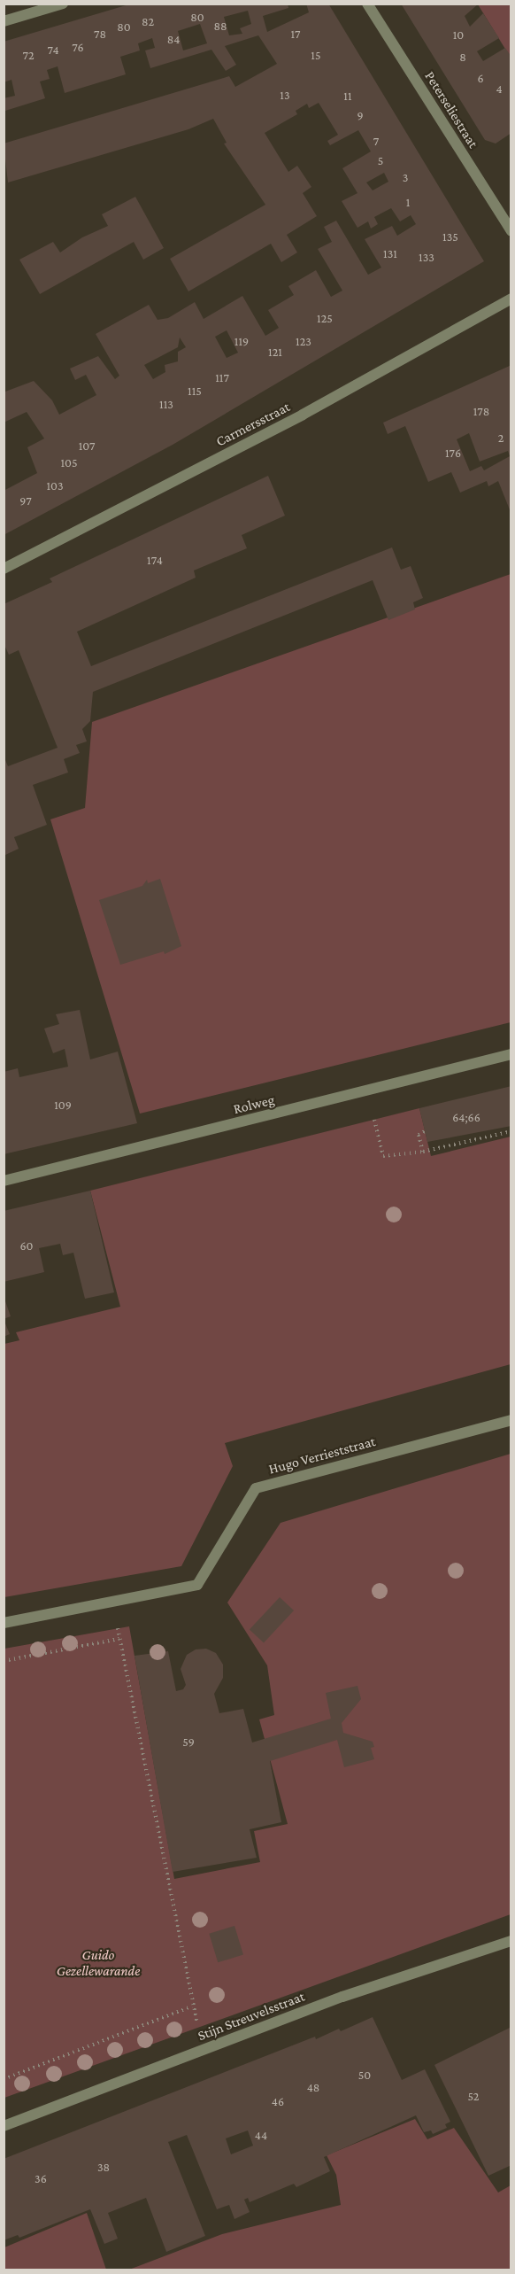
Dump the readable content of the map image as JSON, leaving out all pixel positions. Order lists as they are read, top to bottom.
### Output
{
  "streets": {
    "street": [
      "Peterseliestraat",
      "Carmersstraat",
      "Rolweg",
      "Hugo Verrieststraat",
      "Stijn Streuvelsstraat"
    ]
  },
  "parks": ["Guido Gezellewarande"],
  "house_numbers": [
    "80",
    "82",
    "88",
    "80",
    "78",
    "17",
    "10",
    "84",
    "76",
    "74",
    "72",
    "15",
    "8",
    "6",
    "4",
    "13",
    "11",
    "9",
    "7",
    "5",
    "3",
    "1",
    "135",
    "131",
    "133",
    "125",
    "119",
    "123",
    "121",
    "117",
    "115",
    "113",
    "178",
    "2",
    "107",
    "176",
    "105",
    "103",
    "97",
    "174",
    "109",
    "64;66",
    "60",
    "59",
    "50",
    "48",
    "52",
    "46",
    "44",
    "38",
    "36"
  ]
}
